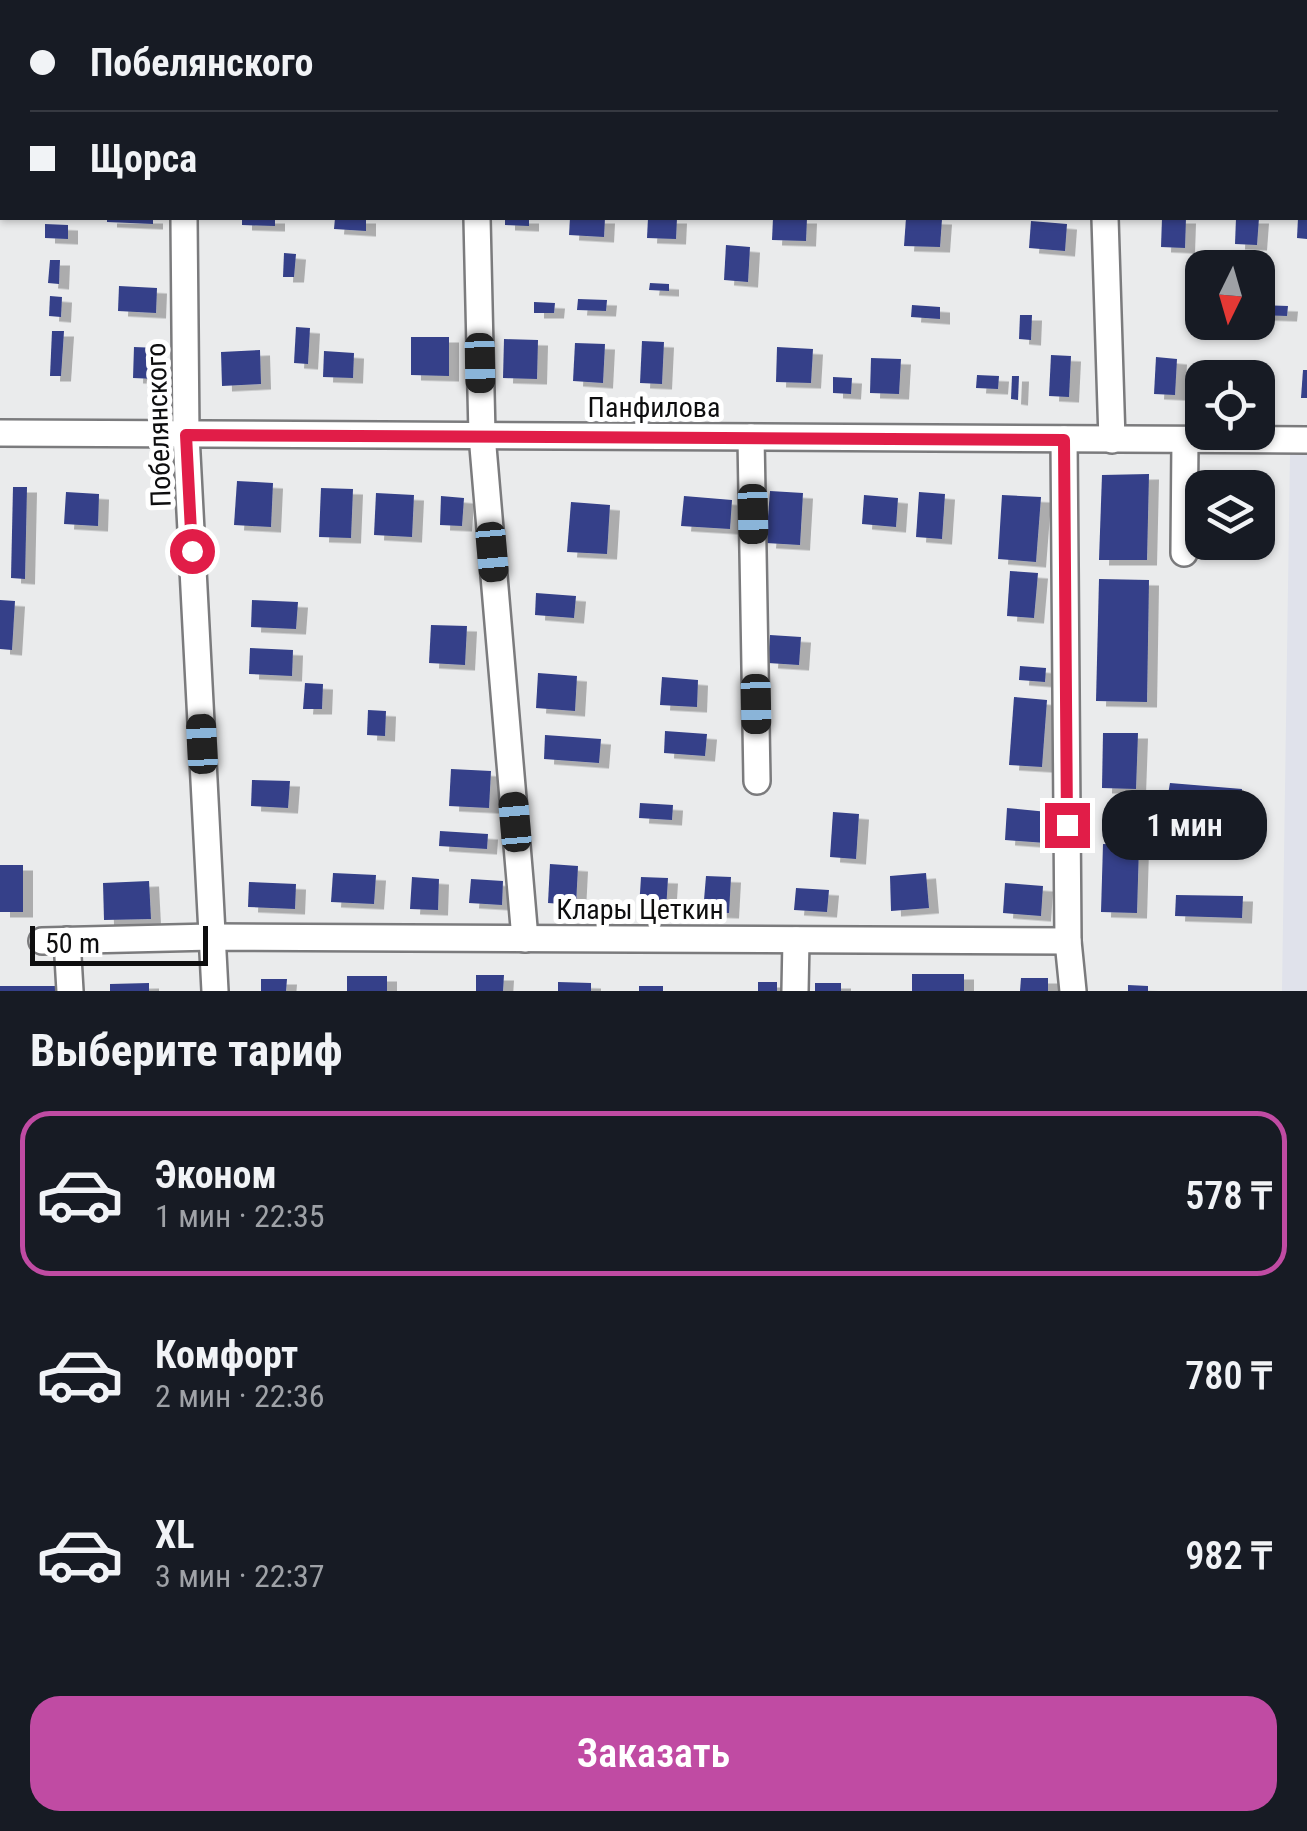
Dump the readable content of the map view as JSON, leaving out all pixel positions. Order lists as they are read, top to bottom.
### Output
{
  "streets": {
    "street": ["Панфилова", "Побелянского", "Клары Цеткин"]
  },
  "crossings": [
    ["Панфилова", "Побелянского"],
    ["Побелянского", "Клары Цеткин"]
  ],
  "scale_bar": "50 m",
  "north": "bottom",
  "page": {
    "banner": ["Побелянского", "Щорса"],
    "bubble": "1 мин",
    "scale": "50 m",
    "heading": "Выберите тариф",
    "list": [
      {
        "name": "Эконом",
        "note": "1 мин · 22:35",
        "value": "578 ₸"
      },
      {
        "name": "Комфорт",
        "note": "2 мин · 22:36",
        "value": "780 ₸"
      },
      {
        "name": "XL",
        "note": "3 мин · 22:37",
        "value": "982 ₸"
      }
    ],
    "buttons": "Заказать"
  }
}
